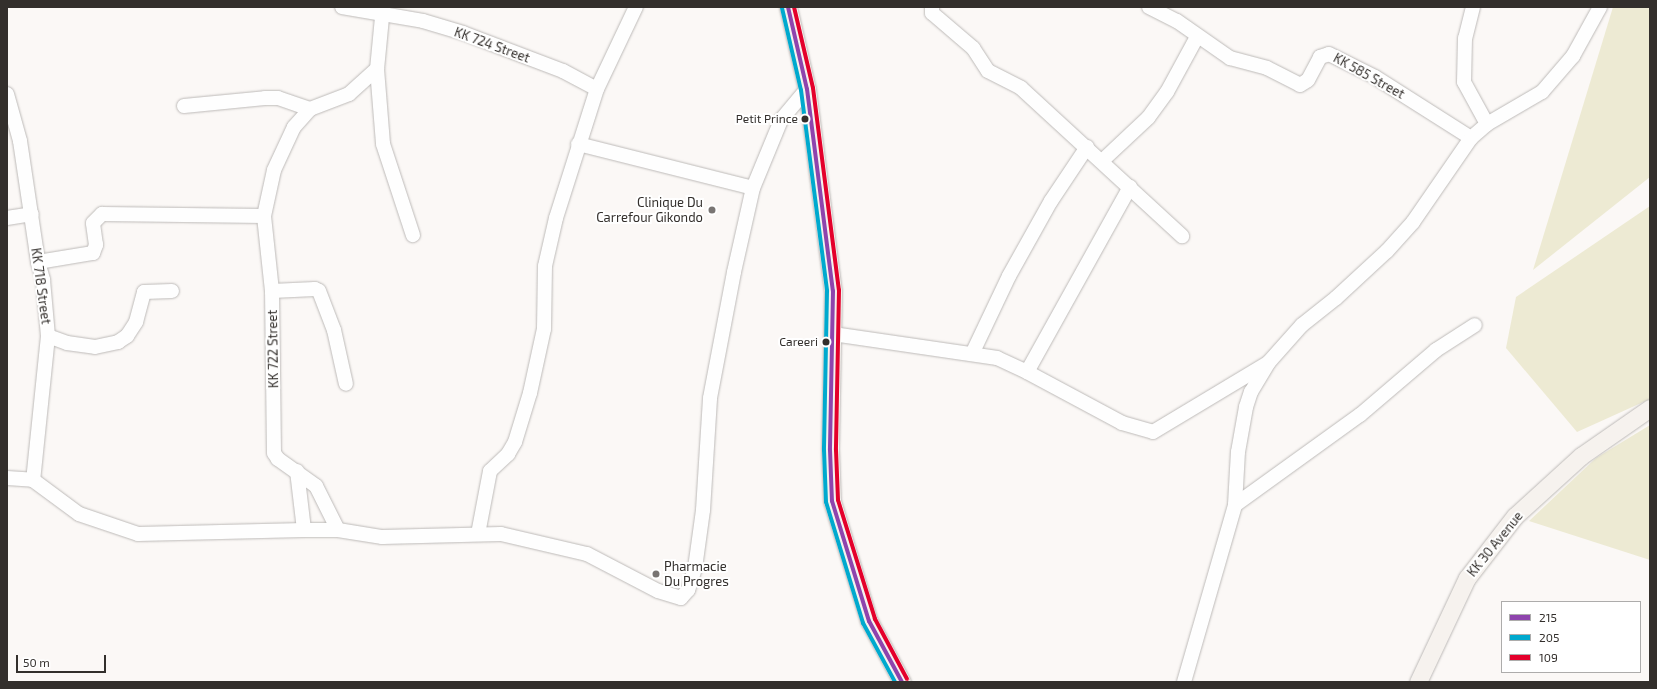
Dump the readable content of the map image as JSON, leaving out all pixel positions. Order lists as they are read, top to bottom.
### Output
{
  "streets": {
    "main road": ["KK 30 Avenue"],
    "street": [
      "KK 724 Street",
      "KK 585 Street",
      "KK 718 Street",
      "KK 722 Street"
    ]
  },
  "places": [
    "Petit Prince",
    "Clinique Du Carrefour Gikondo",
    "Careeri",
    "Pharmacie Du Progres"
  ],
  "lines": ["transit line 215", "transit line 109", "transit line 205"],
  "legend": ["215", "205", "109"],
  "scale_bar": "50 m"
}
